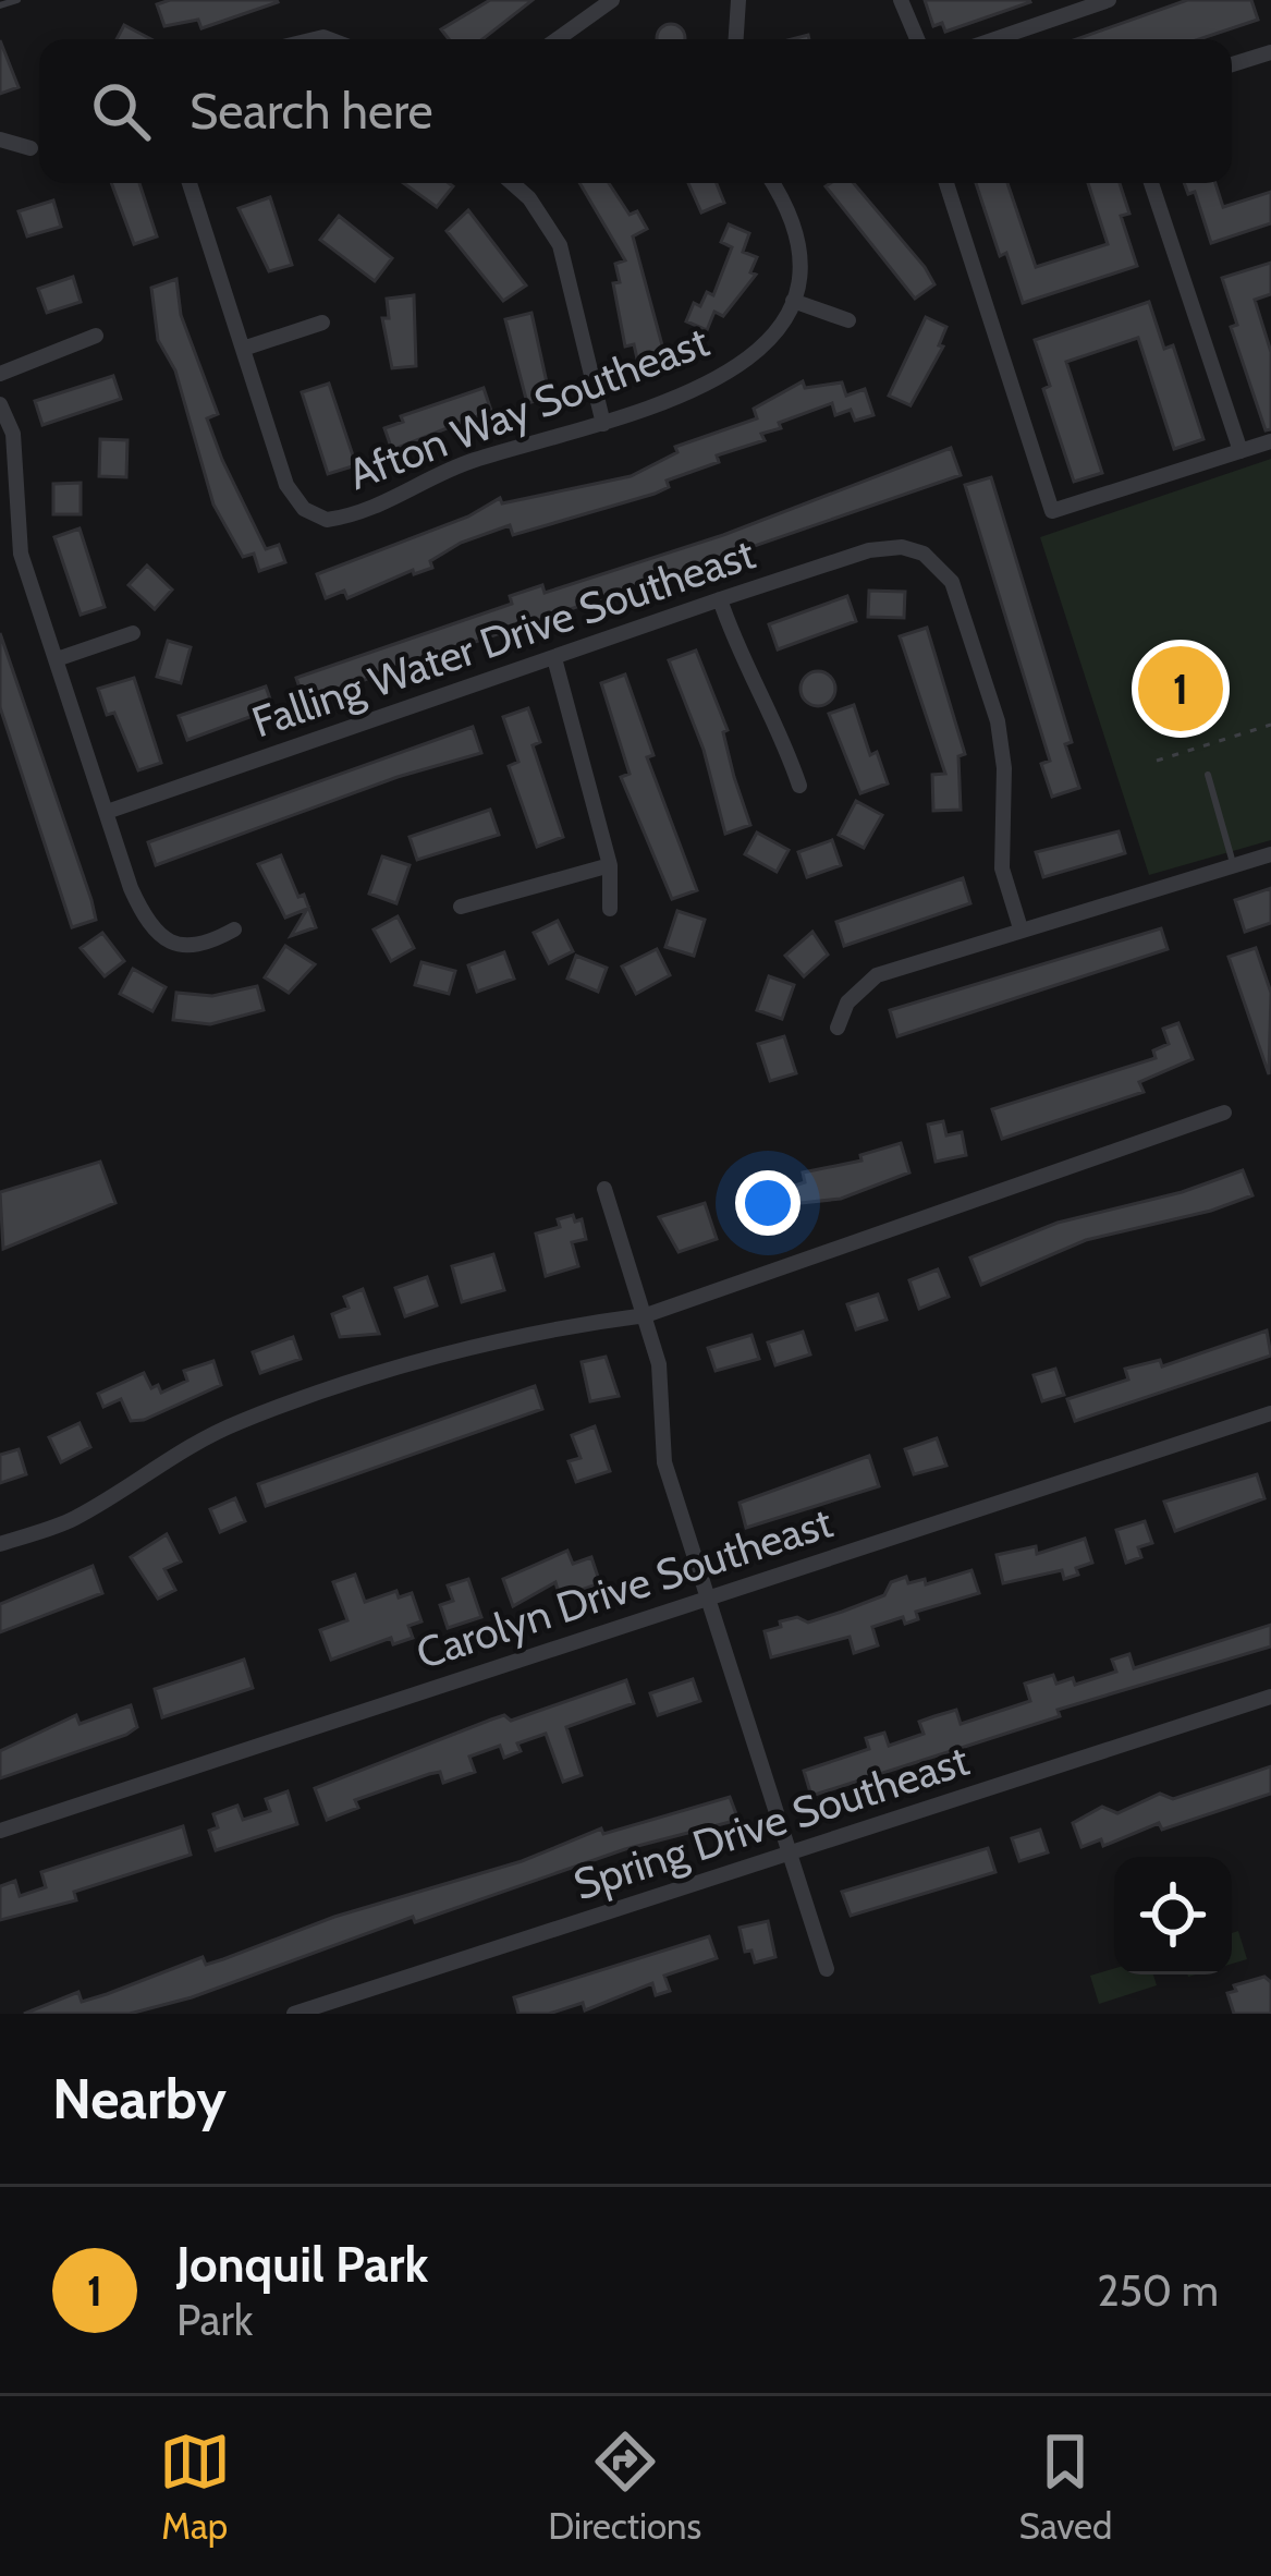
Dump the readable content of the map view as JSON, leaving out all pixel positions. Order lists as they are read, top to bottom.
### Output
{
  "streets": {
    "street": [
      "Afton Way Southeast",
      "Falling Water Drive Southeast",
      "Carolyn Drive Southeast",
      "Spring Drive Southeast"
    ]
  },
  "page": {
    "search": "Search here",
    "pins": "1",
    "heading": "Nearby",
    "list": [
      {
        "mark": "1",
        "name": "Jonquil Park",
        "note": "Park",
        "value": "250 m"
      }
    ],
    "nav": ["Map", "Directions", "Saved"]
  }
}
